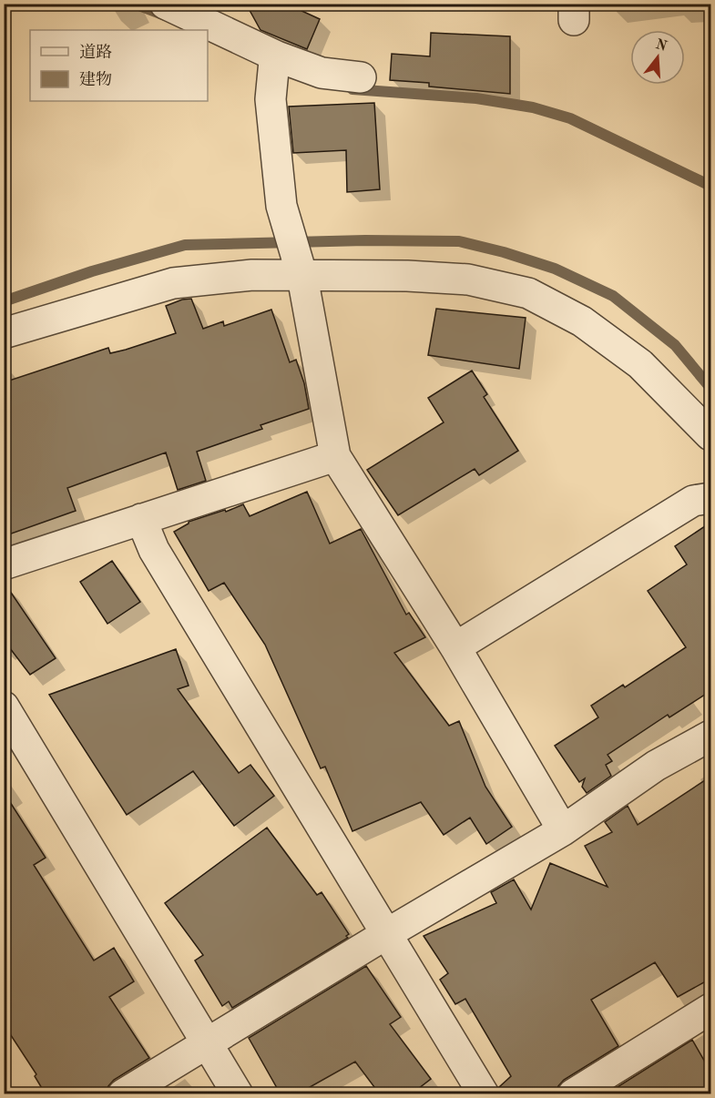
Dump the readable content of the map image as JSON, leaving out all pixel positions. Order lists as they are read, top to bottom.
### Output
{
  "legend": ["道路", "建物"],
  "north": "top"
}
